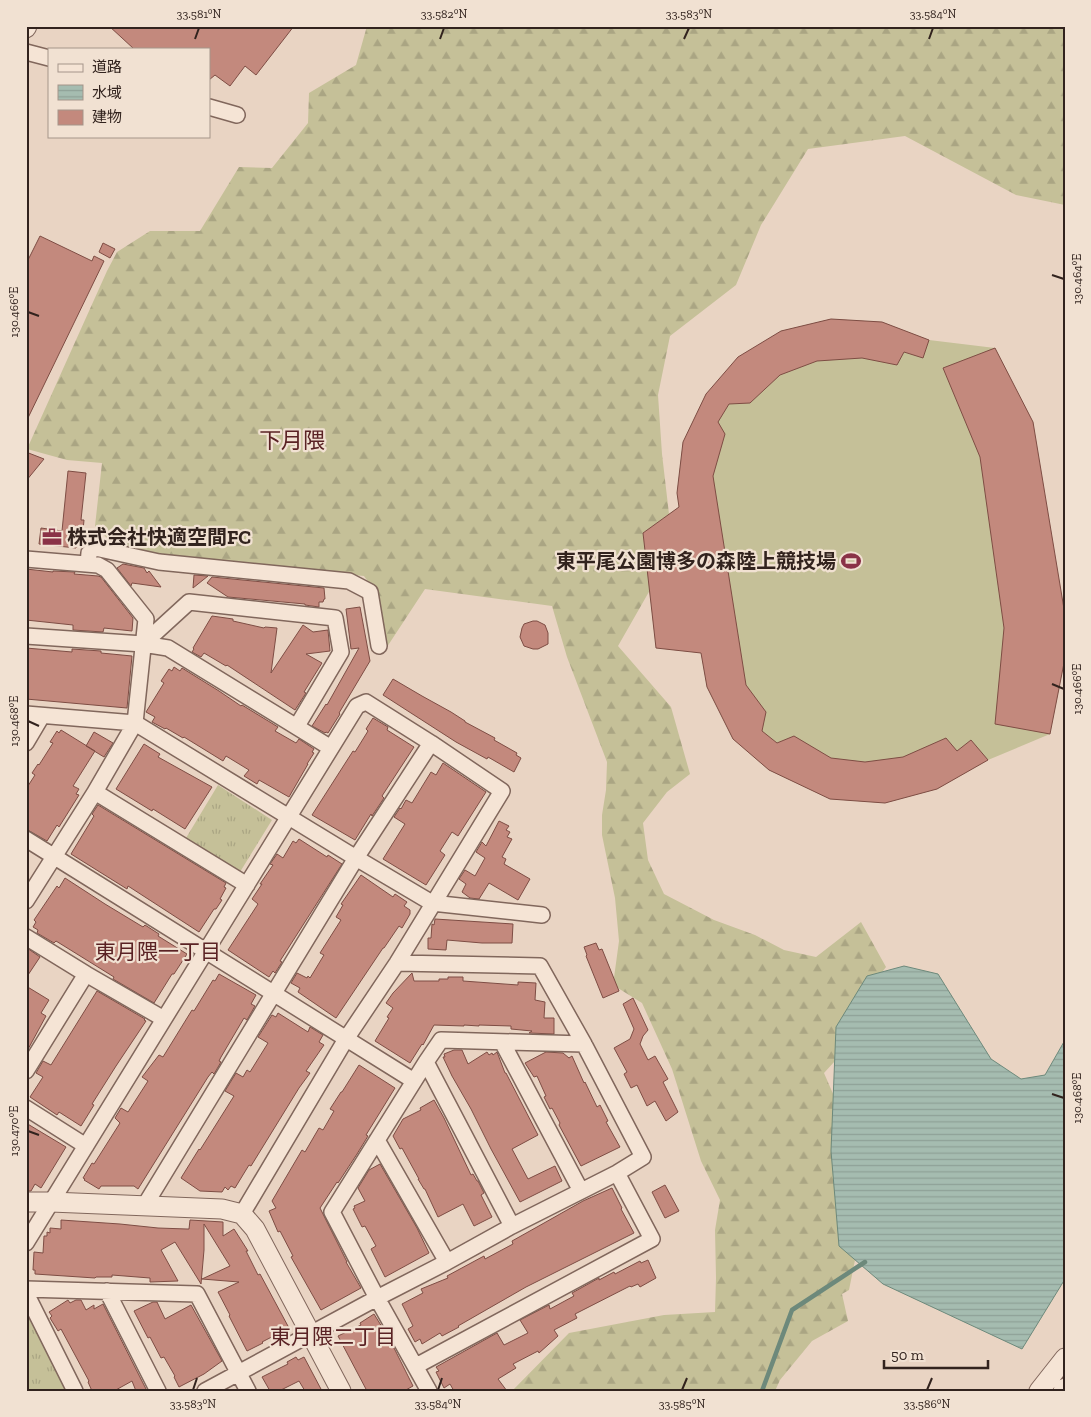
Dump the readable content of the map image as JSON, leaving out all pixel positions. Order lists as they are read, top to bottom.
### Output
{
  "districts": ["下月隈", "東月隈一丁目", "東月隈二丁目"],
  "places": {
    "office": ["株式会社快適空間FC"],
    "sports": ["東平尾公園博多の森陸上競技場"]
  },
  "legend": ["道路", "水域", "建物"],
  "scale_bar": "50 m",
  "coordinates": [
    "33.581°N",
    "33.582°N",
    "33.583°N",
    "33.584°N",
    "130.464°E",
    "130.466°E",
    "130.468°E",
    "130.470°E",
    "33.585°N",
    "33.586°N"
  ]
}
